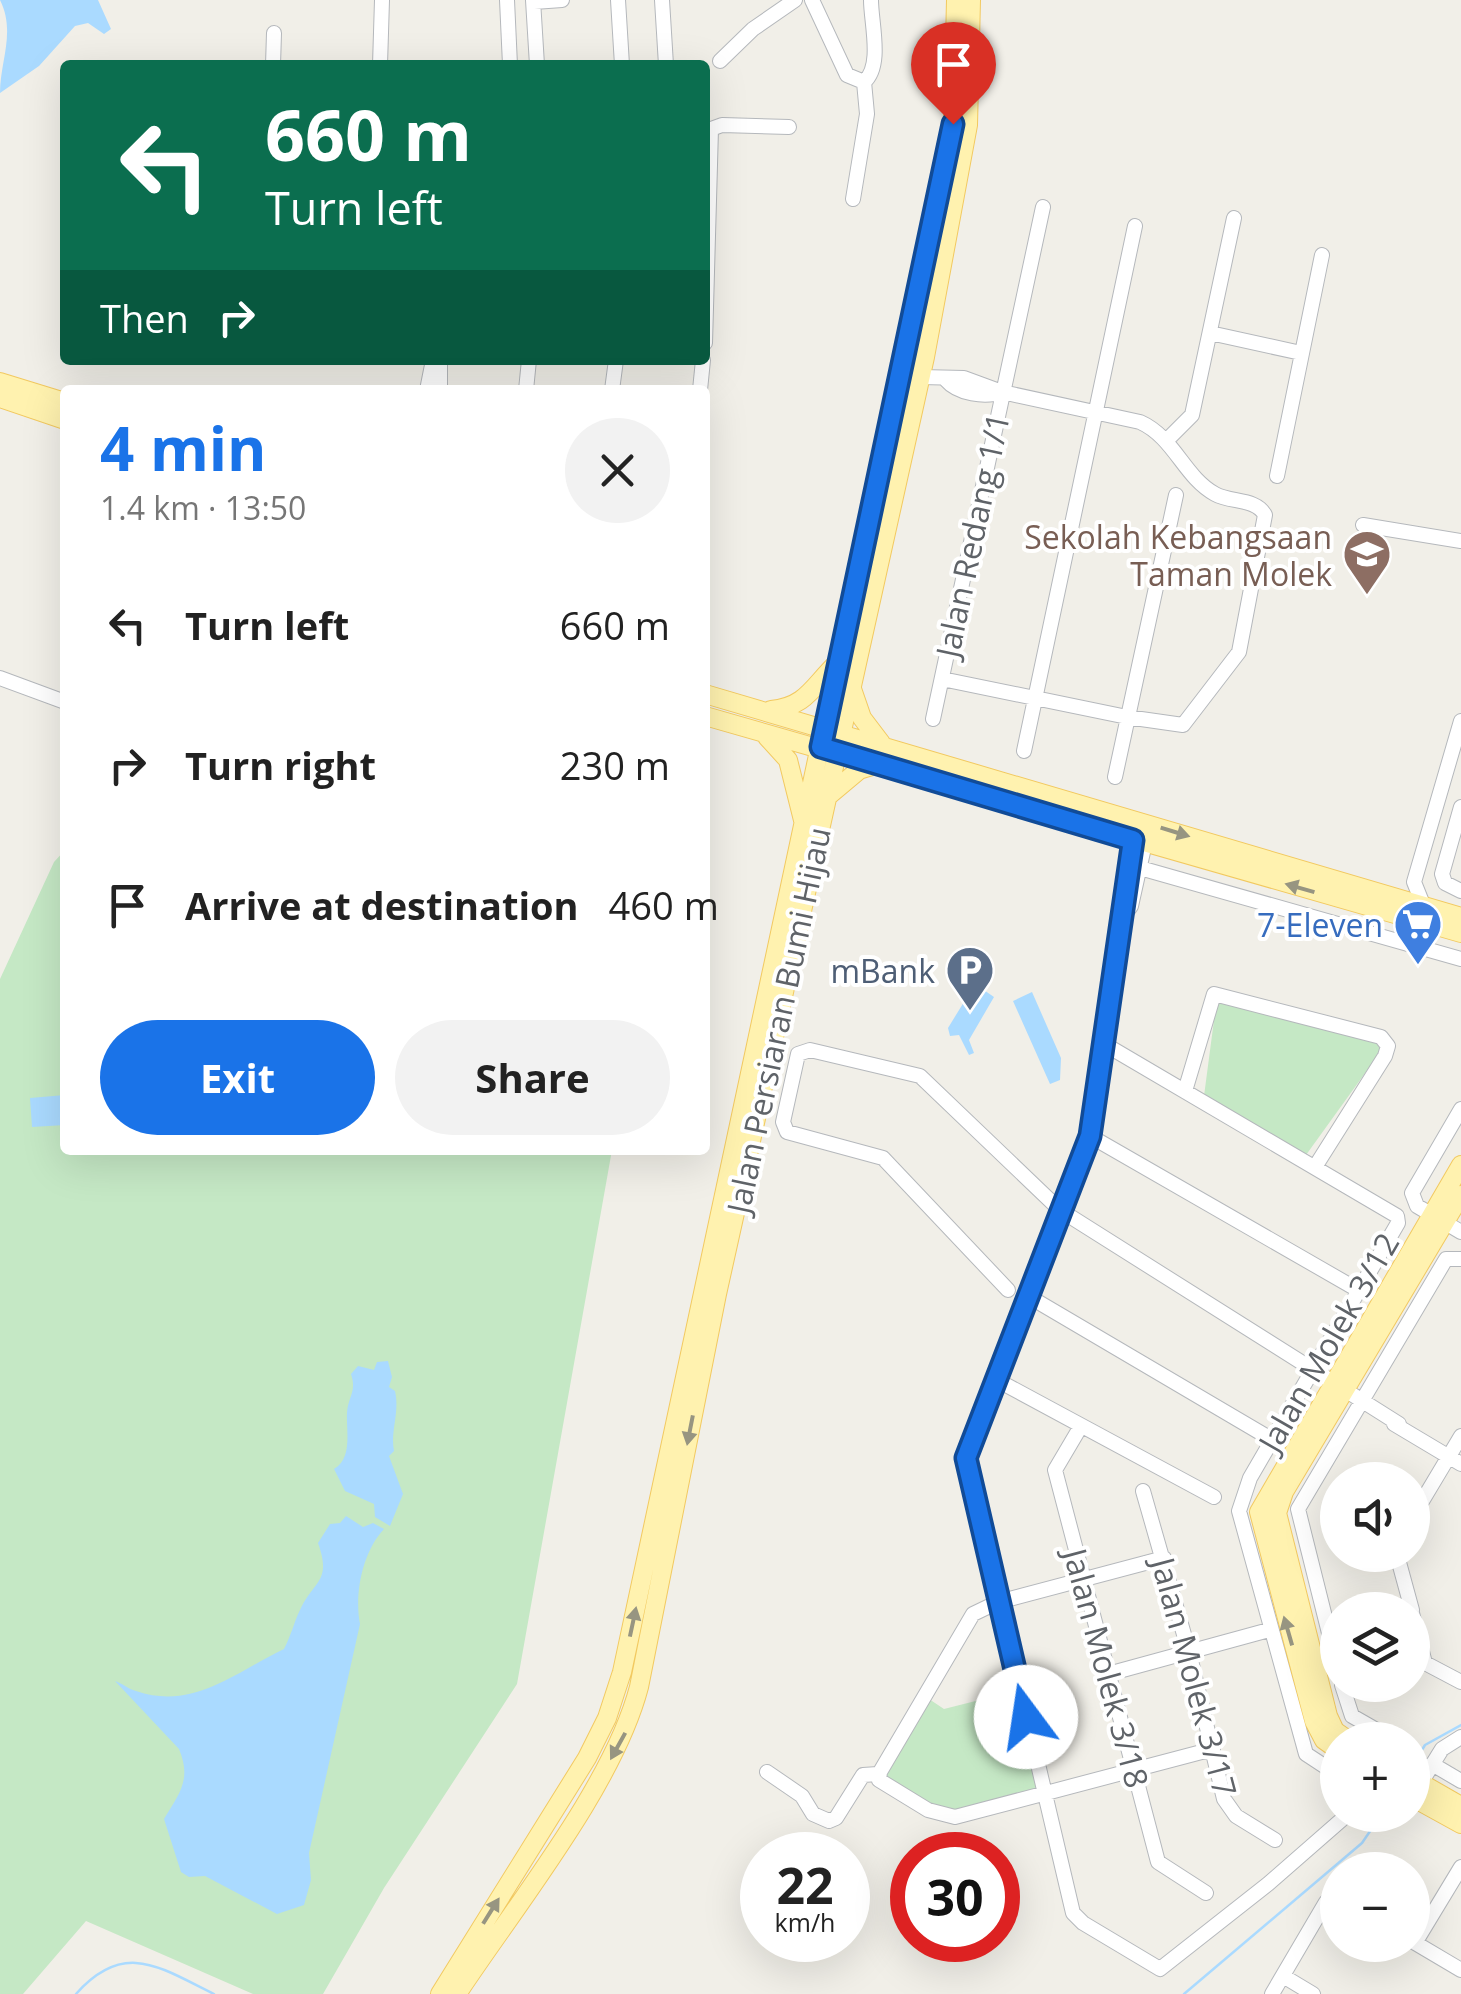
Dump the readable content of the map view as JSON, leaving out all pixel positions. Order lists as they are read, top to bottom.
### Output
{
  "streets": {
    "main road": ["Jalan Persiaran Bumi Hijau"],
    "street": [
      "Jalan Redang 1/1",
      "Jalan Molek 3/12",
      "Jalan Molek 3/18",
      "Jalan Molek 3/17"
    ]
  },
  "places": {
    "school or university": ["Sekolah Kebangsaan Taman Molek"],
    "supermarket": ["7-Eleven"],
    "parking": ["mBank"]
  },
  "page": {
    "turn": ["660 m", "Turn left"],
    "then": "Then",
    "heading": ["4 min", "1.4 km · 13:50"],
    "list": [
      {
        "name": "Turn left",
        "value": "660 m"
      },
      {
        "name": "Turn right",
        "value": "230 m"
      },
      {
        "name": "Arrive at destination",
        "value": "460 m"
      }
    ],
    "buttons": ["Exit", "Share"],
    "map_buttons": ["+", "−"],
    "speed": "22 km/h",
    "limit": "30"
  }
}
